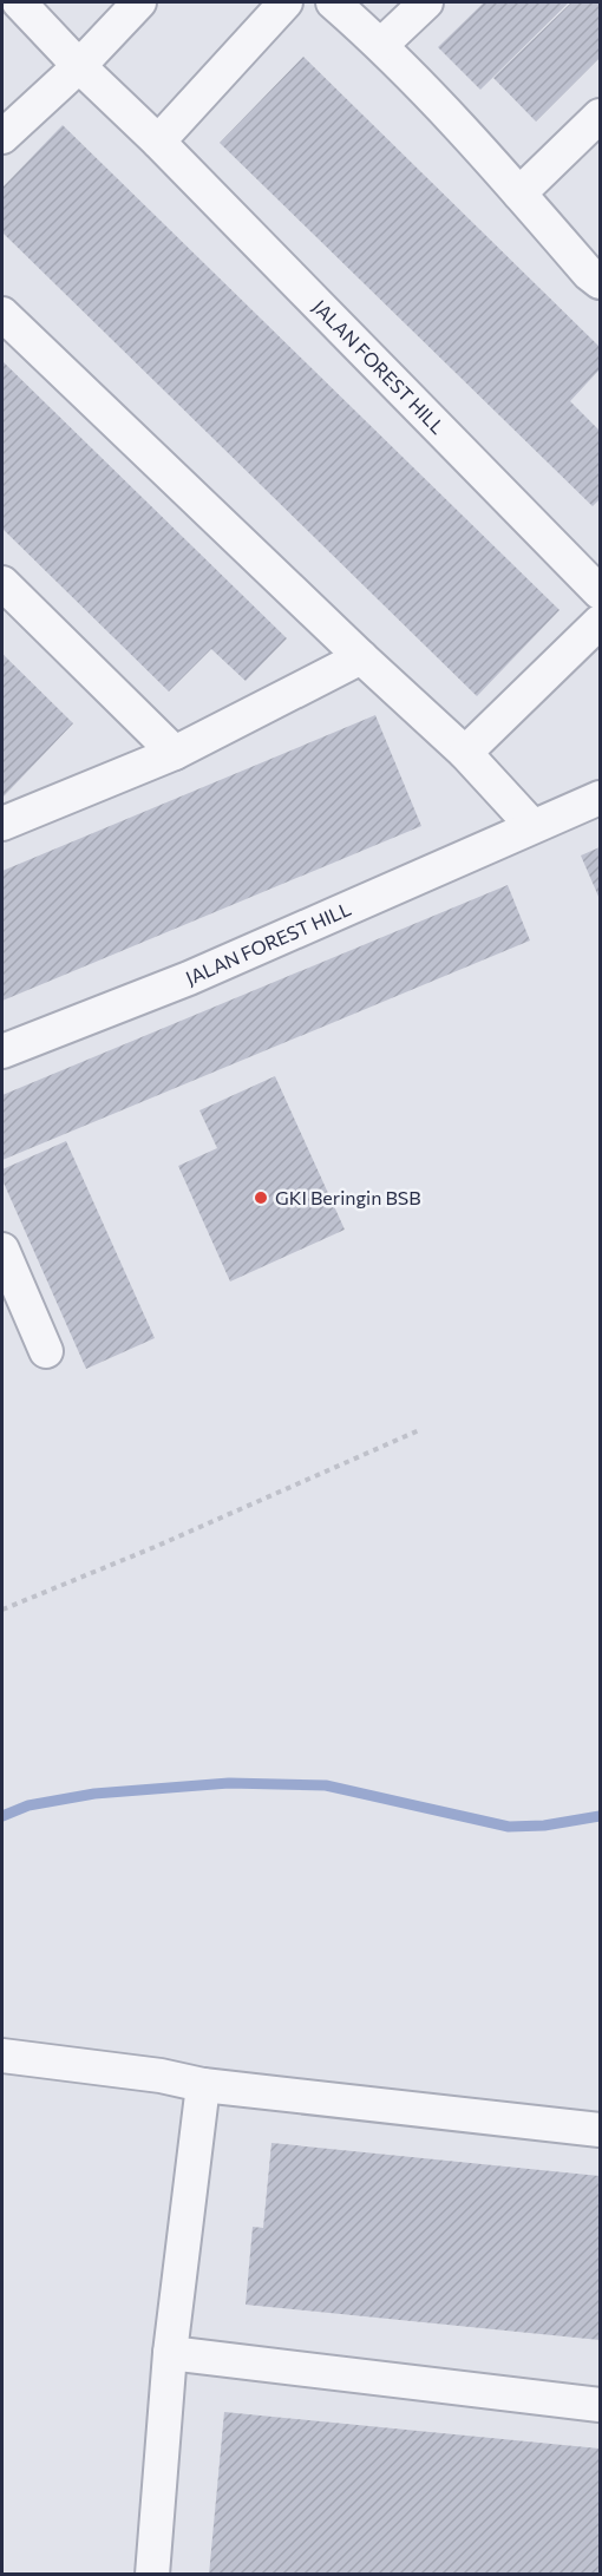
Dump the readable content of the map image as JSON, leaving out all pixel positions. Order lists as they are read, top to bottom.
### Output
{
  "streets": {
    "street": ["JALAN FOREST HILL"]
  },
  "places": ["GKI Beringin BSB"]
}
